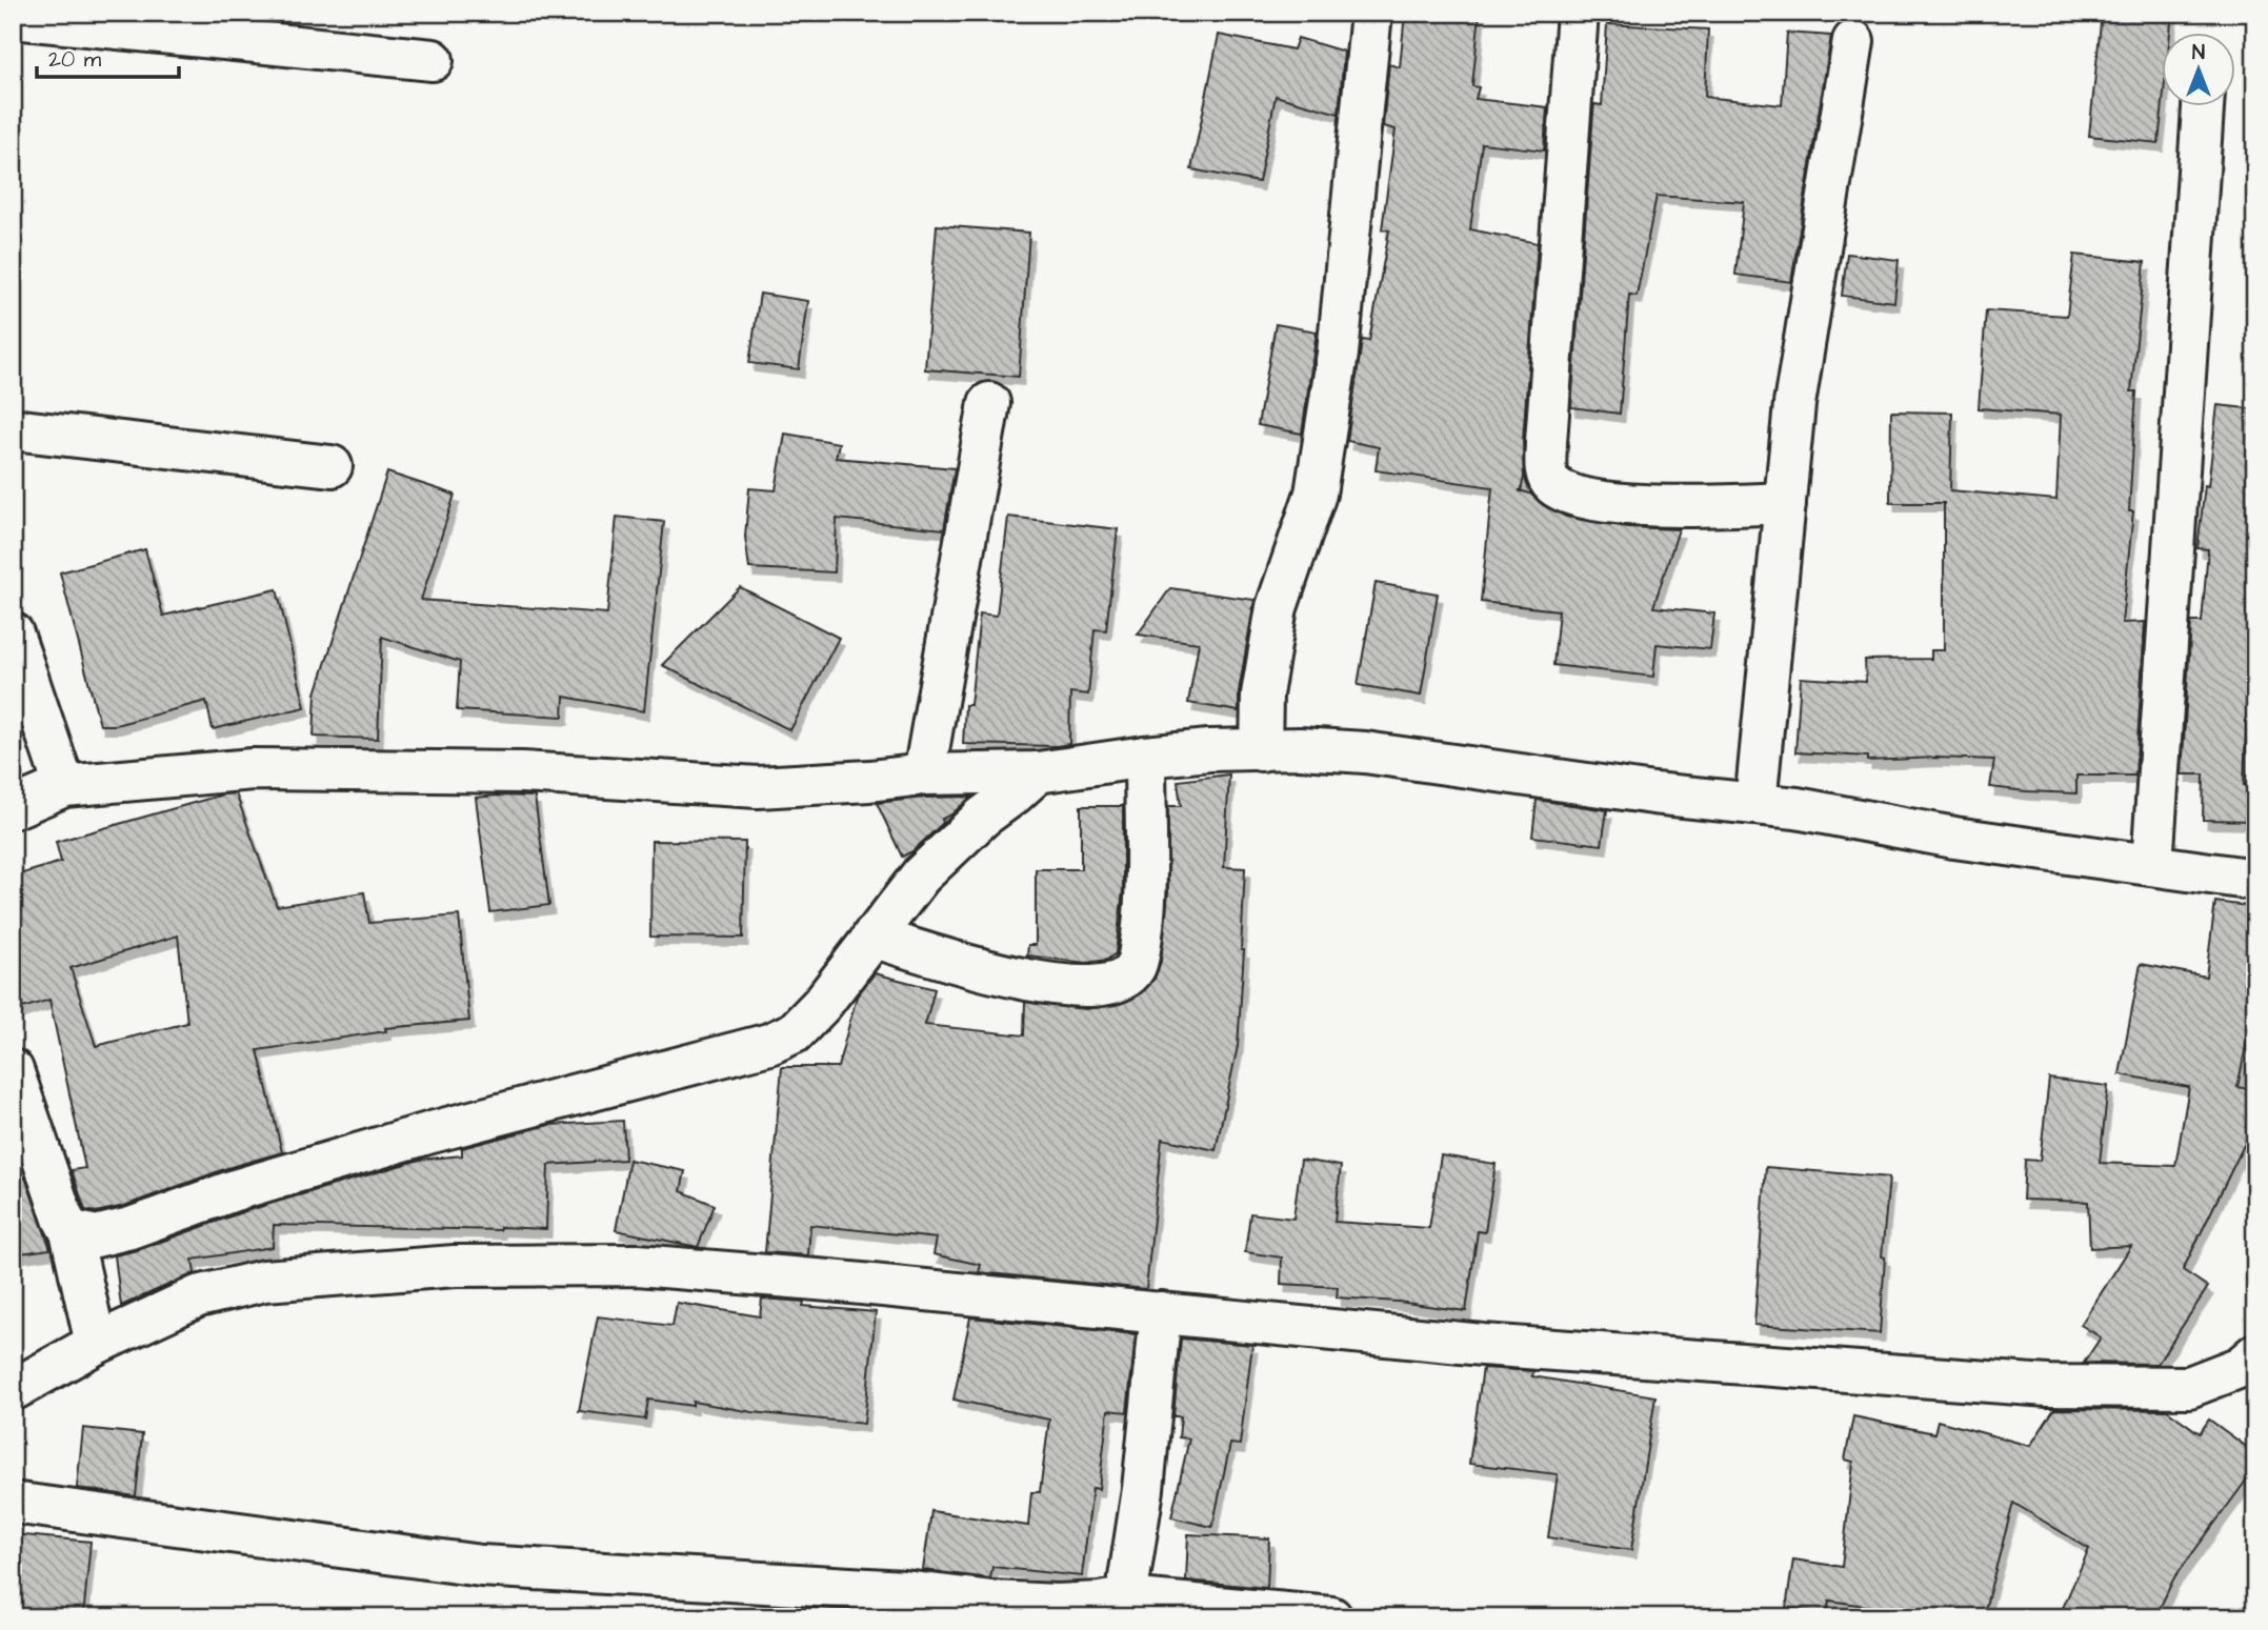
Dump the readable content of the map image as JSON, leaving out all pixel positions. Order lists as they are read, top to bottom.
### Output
{
  "scale_bar": "20 m",
  "north": "top"
}
